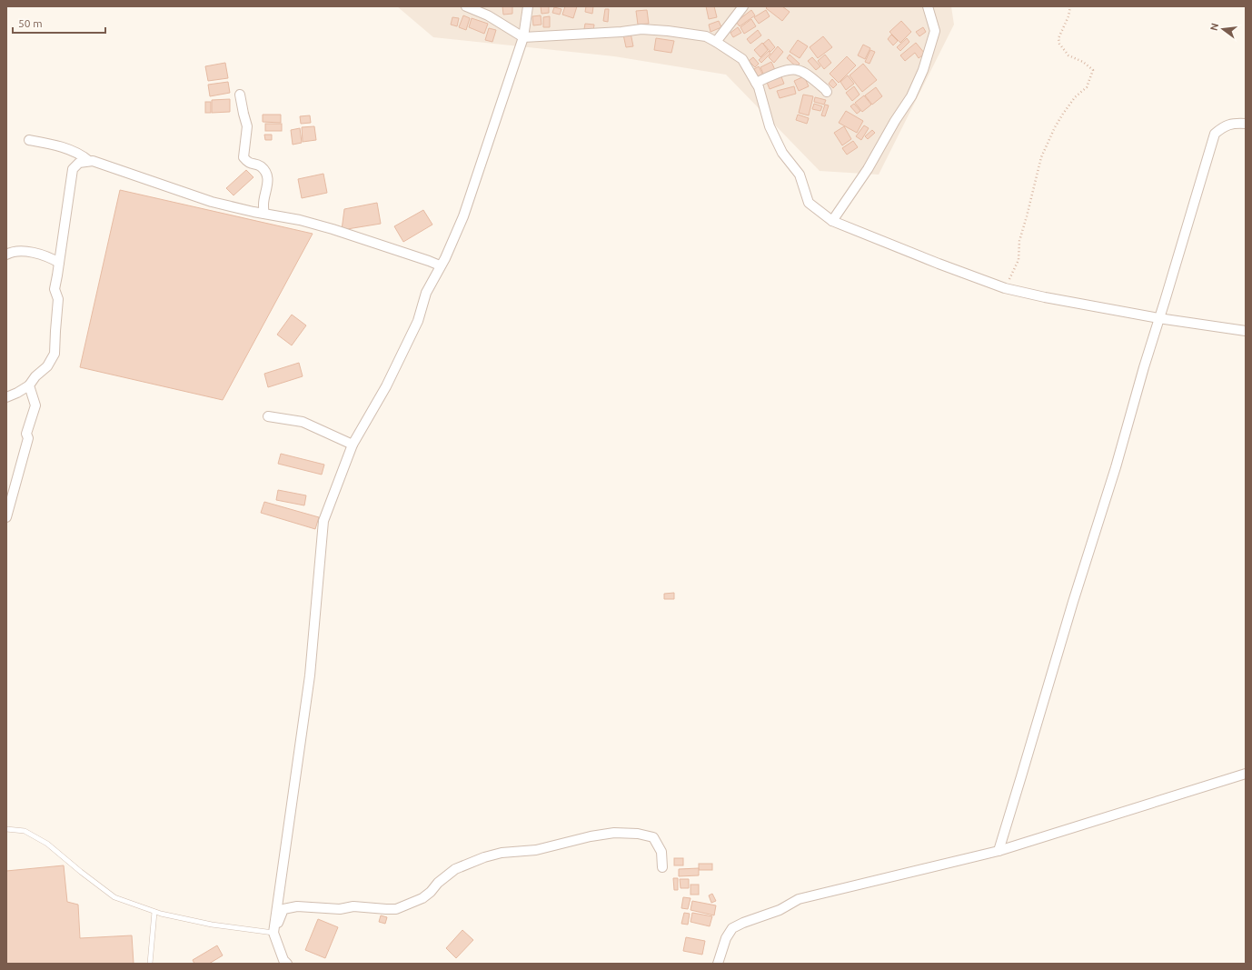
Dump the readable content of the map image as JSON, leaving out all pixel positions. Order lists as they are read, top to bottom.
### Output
{
  "scale_bar": "50 m",
  "north": "left"
}
